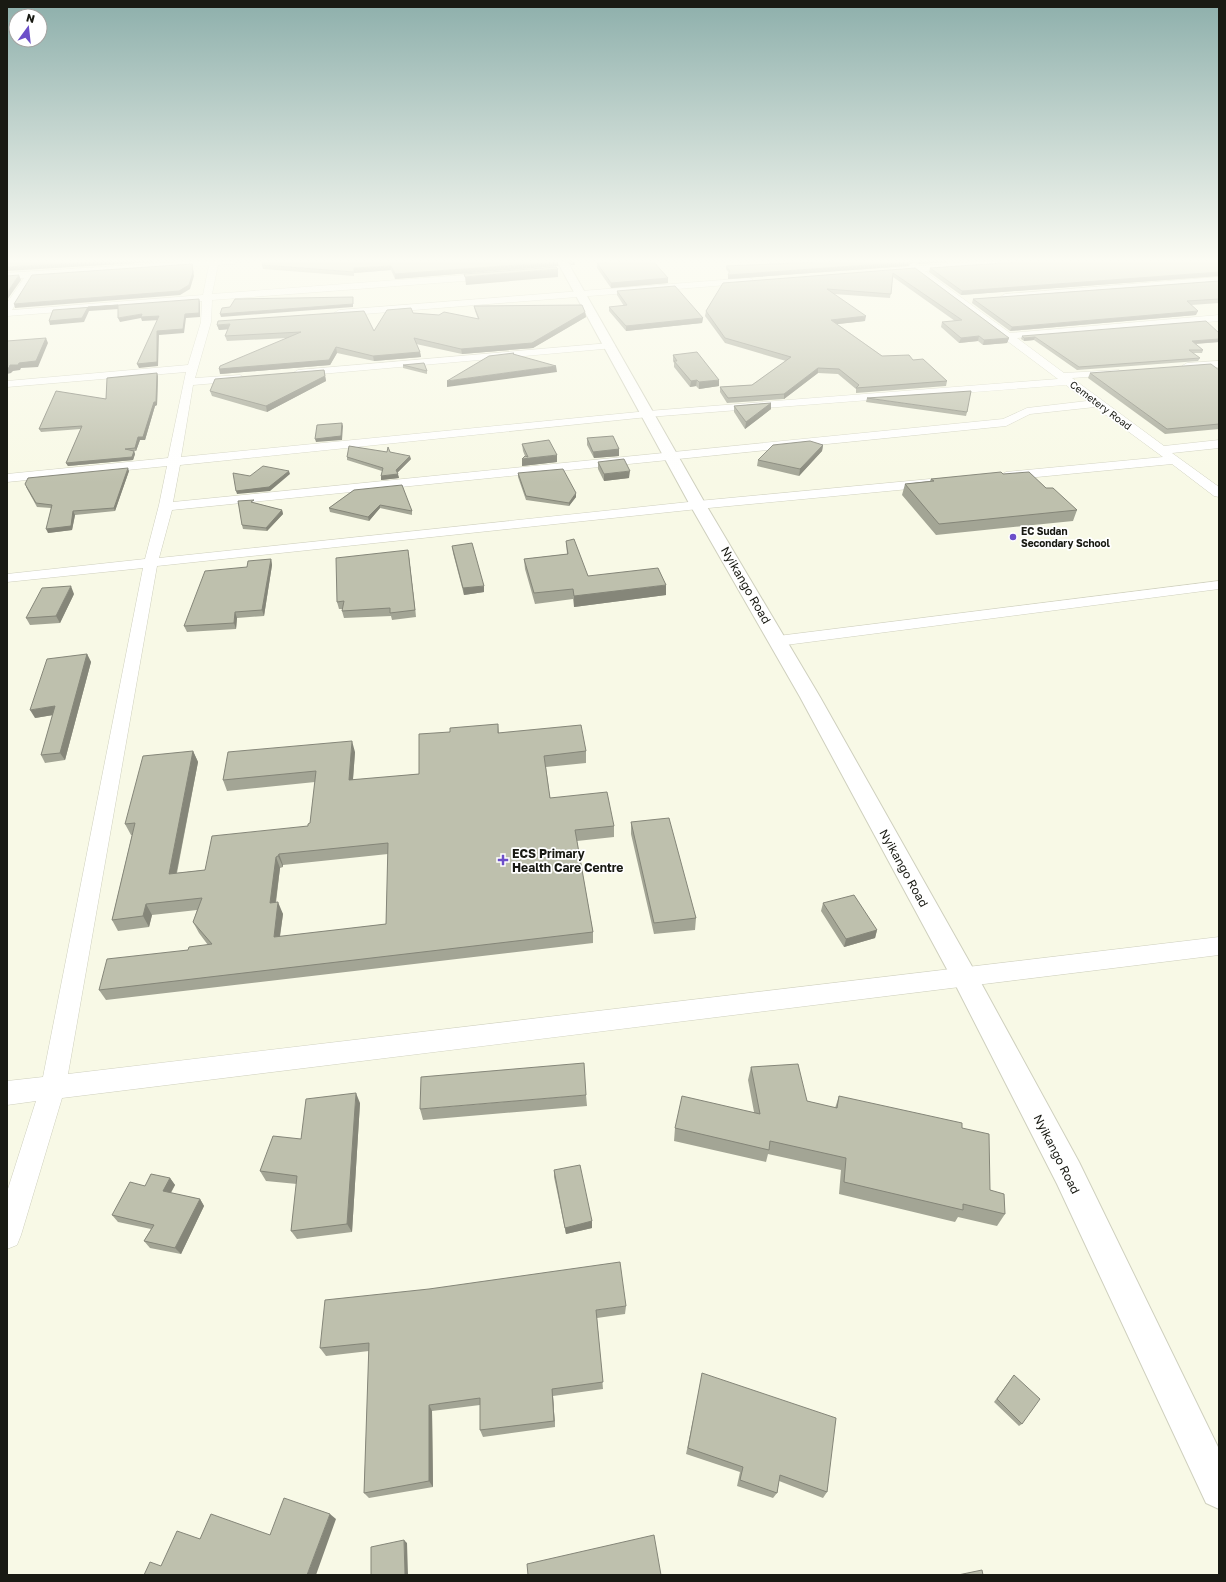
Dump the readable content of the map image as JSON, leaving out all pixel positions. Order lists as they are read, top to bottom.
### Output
{
  "streets": {
    "street": ["Cemetery Road", "Nyikango Road"]
  },
  "places": {
    "other": ["EC Sudan Secondary School"],
    "health": ["ECS Primary Health Care Centre"]
  },
  "north": "top"
}
